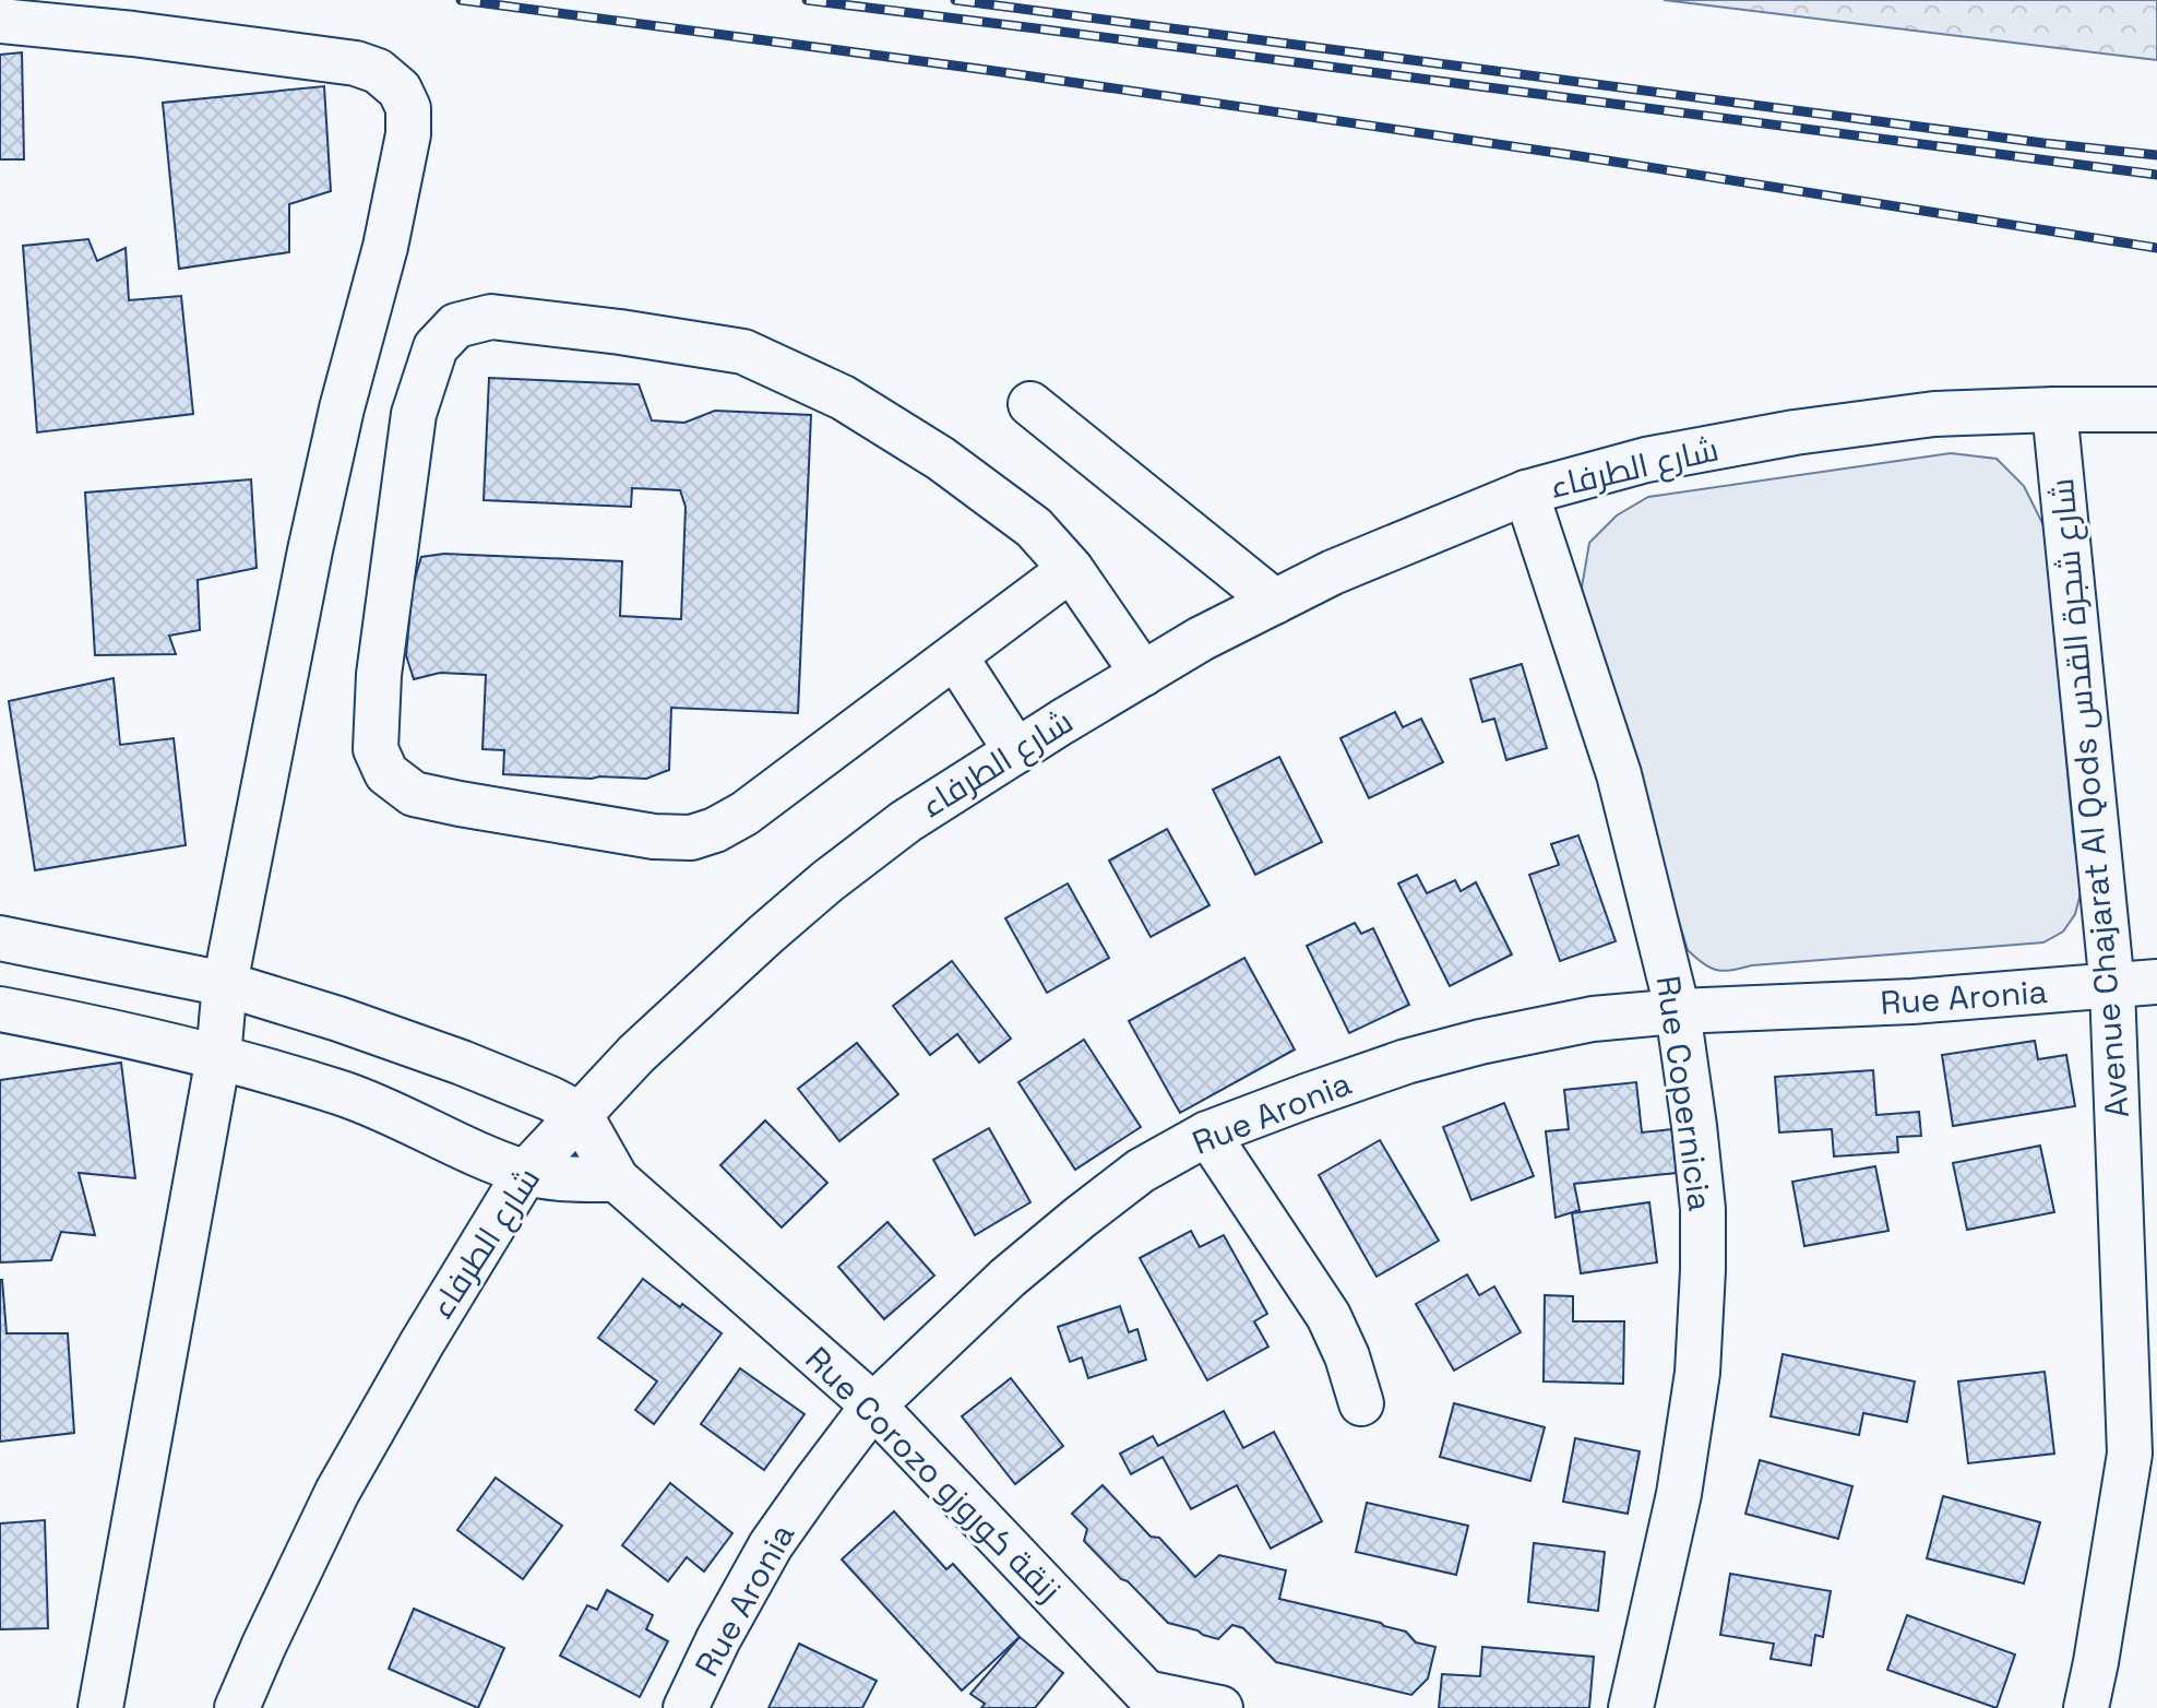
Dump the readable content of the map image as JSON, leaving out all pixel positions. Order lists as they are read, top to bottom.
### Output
{
  "streets": {
    "street": [
      "شارع الطرفاء",
      "Avenue Chajarat Al Qods شارع شجرة القدس",
      "Rue Aronia",
      "Rue Copernicia",
      "Rue Corozo زنقة كوروزو"
    ]
  },
  "crossings": [
    ["شارع الطرفاء", "Avenue Chajarat Al Qods شارع شجرة القدس"],
    ["شارع الطرفاء", "Rue Copernicia"],
    ["شارع الطرفاء", "Rue Corozo زنقة كوروزو"],
    ["Avenue Chajarat Al Qods شارع شجرة القدس", "Rue Aronia"],
    ["Rue Aronia", "Rue Copernicia"],
    ["Rue Aronia", "Rue Corozo زنقة كوروزو"]
  ]
}
